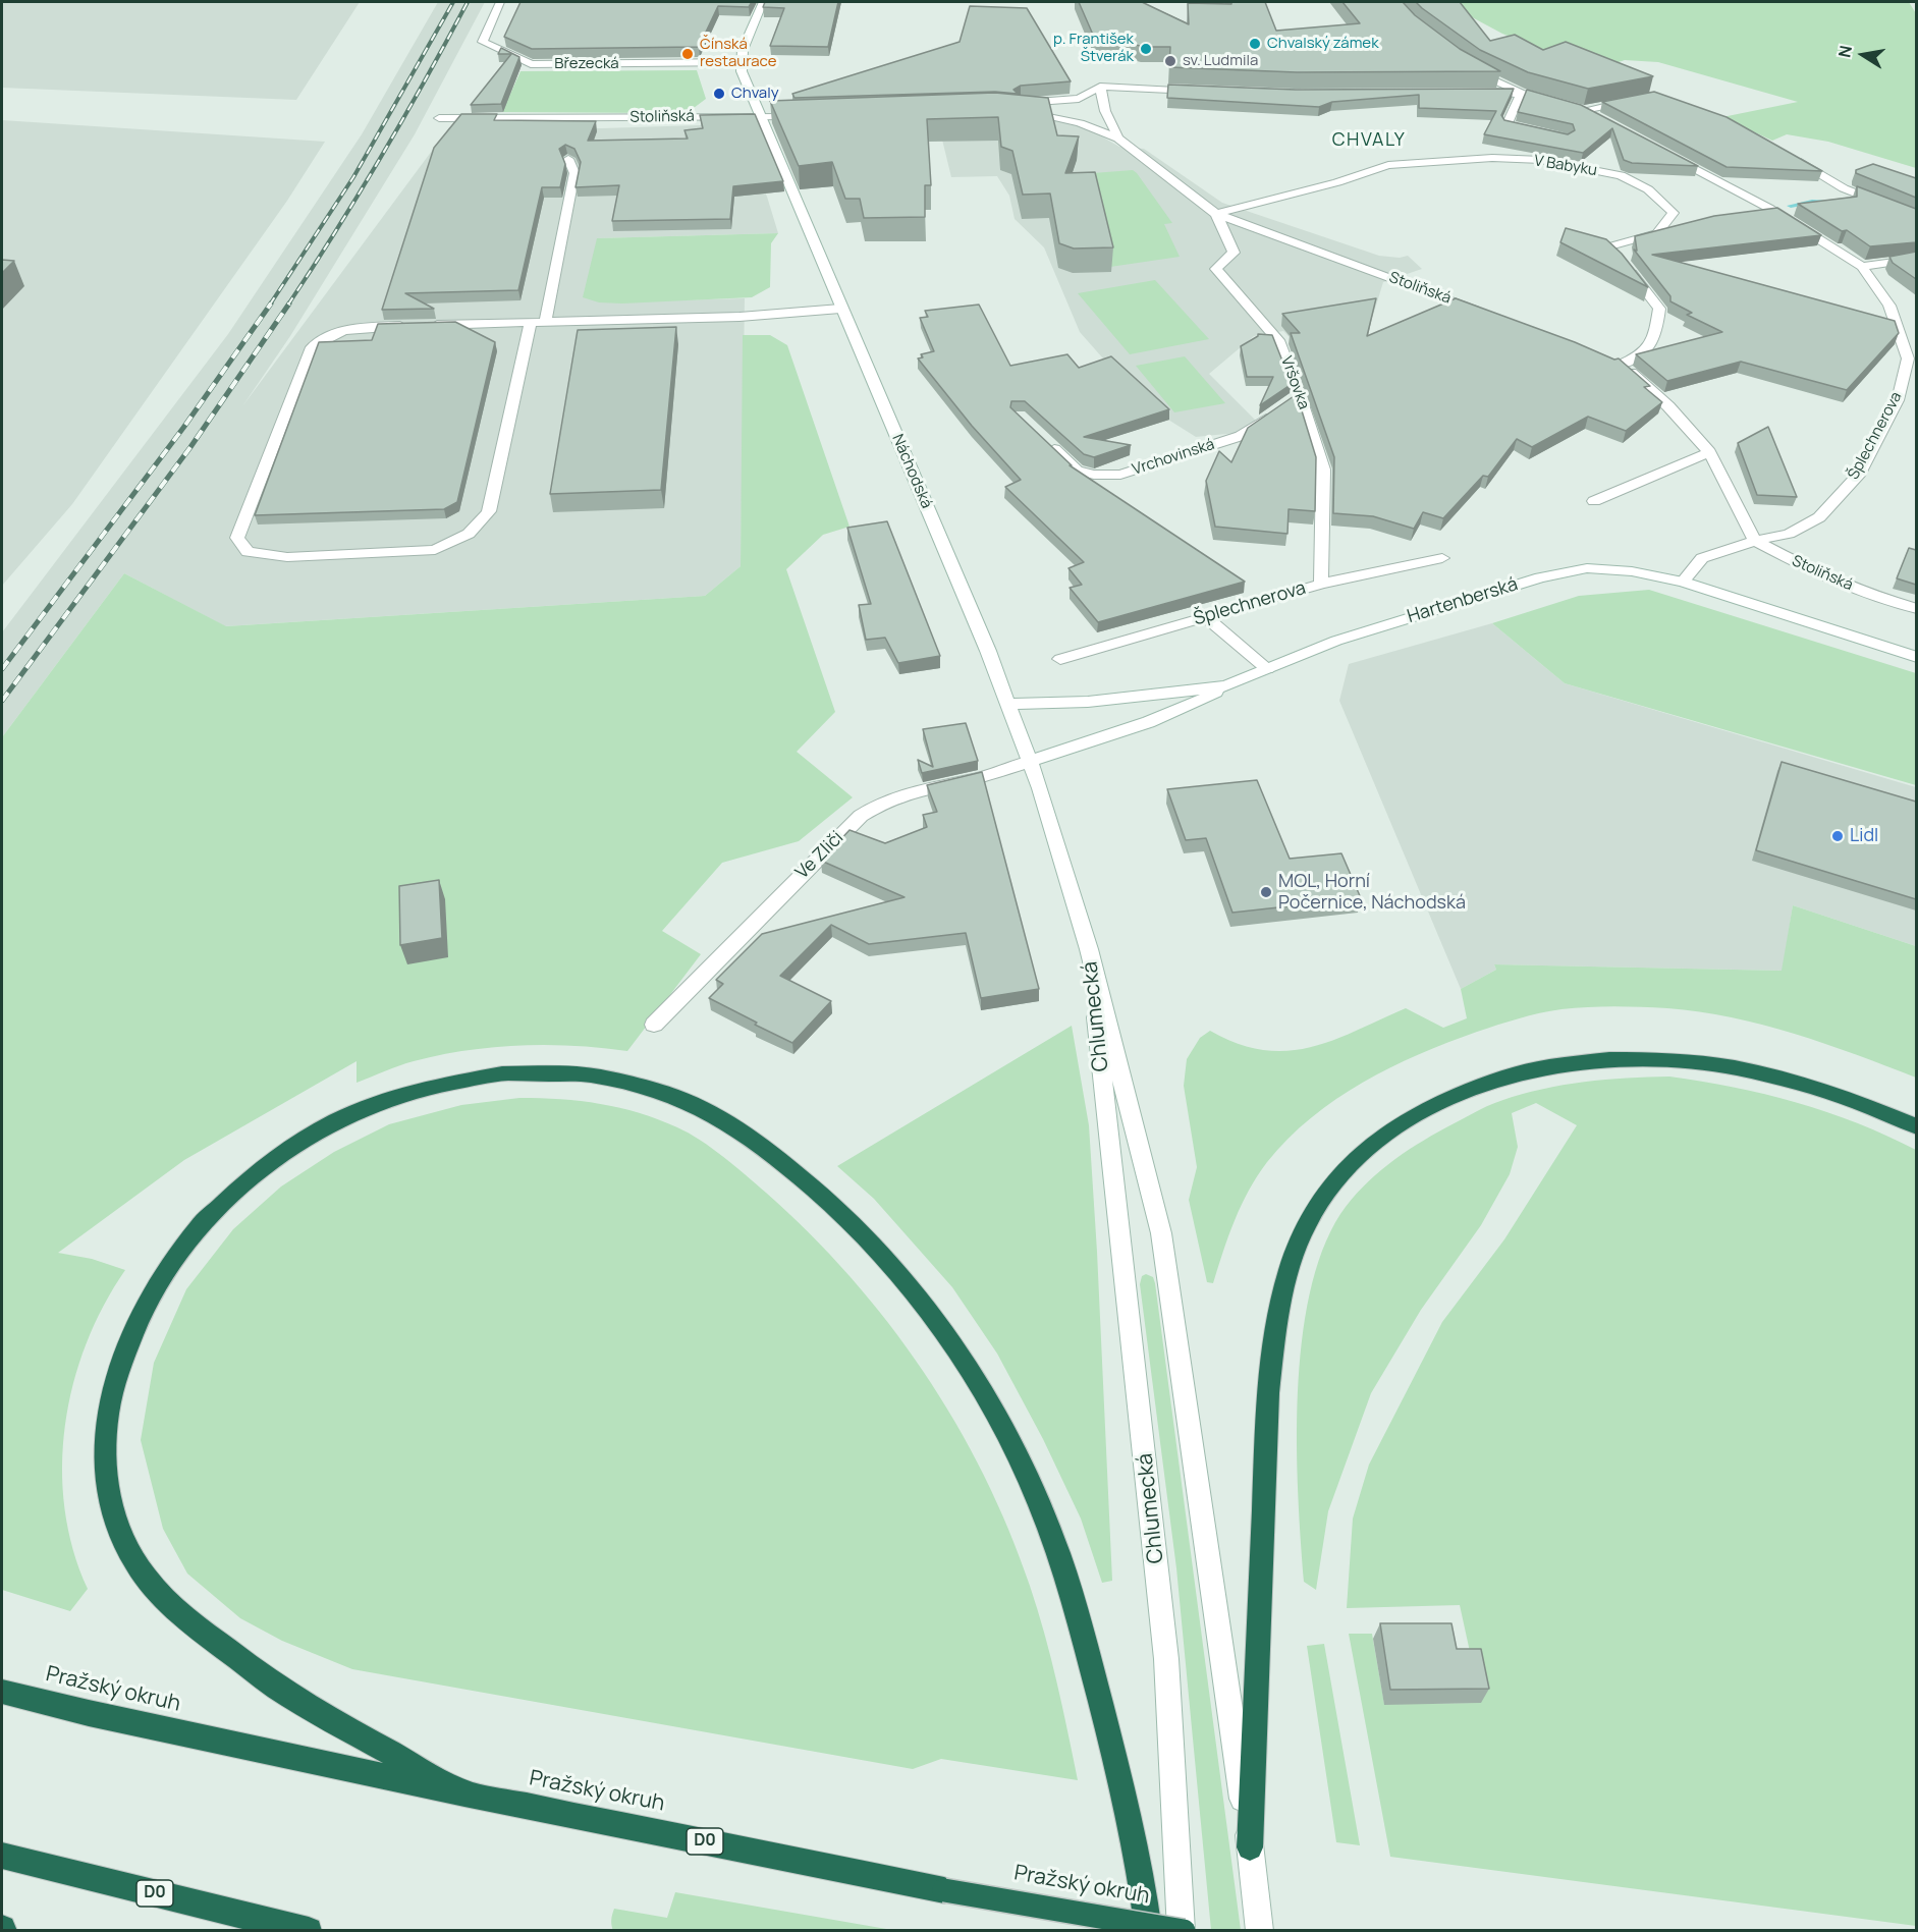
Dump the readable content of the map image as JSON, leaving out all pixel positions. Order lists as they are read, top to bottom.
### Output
{
  "streets": {
    "highway": ["Pražský okruh", "D0"],
    "street": [
      "Březecká",
      "Stoliňská",
      "V Babyku",
      "Vršovka",
      "Šplechnerova",
      "Vrchovinská",
      "Náchodská",
      "Hartenberská",
      "Ve Zliči",
      "Chlumecká"
    ]
  },
  "crossings": [
    ["Březecká", "Náchodská"],
    ["Stoliňská", "V Babyku"],
    ["Stoliňská", "Vršovka"],
    ["Stoliňská", "Šplechnerova"],
    ["Stoliňská", "Náchodská"],
    ["V Babyku", "Vršovka"],
    ["Vršovka", "Šplechnerova"],
    ["Vršovka", "Vrchovinská"],
    ["Šplechnerova", "Hartenberská"],
    ["Náchodská", "Hartenberská"],
    ["Náchodská", "Ve Zliči"],
    ["Náchodská", "Chlumecká"],
    ["Hartenberská", "Ve Zliči"],
    ["Chlumecká", "Pražský okruh"]
  ],
  "districts": ["CHVALY"],
  "places": [
    "Chvalský zámek",
    "p. František Štverák",
    "Čínská restaurace",
    "sv. Ludmila",
    "Chvaly",
    "Lidl",
    "MOL, Horní Počernice, Náchodská"
  ],
  "north": "left"
}
